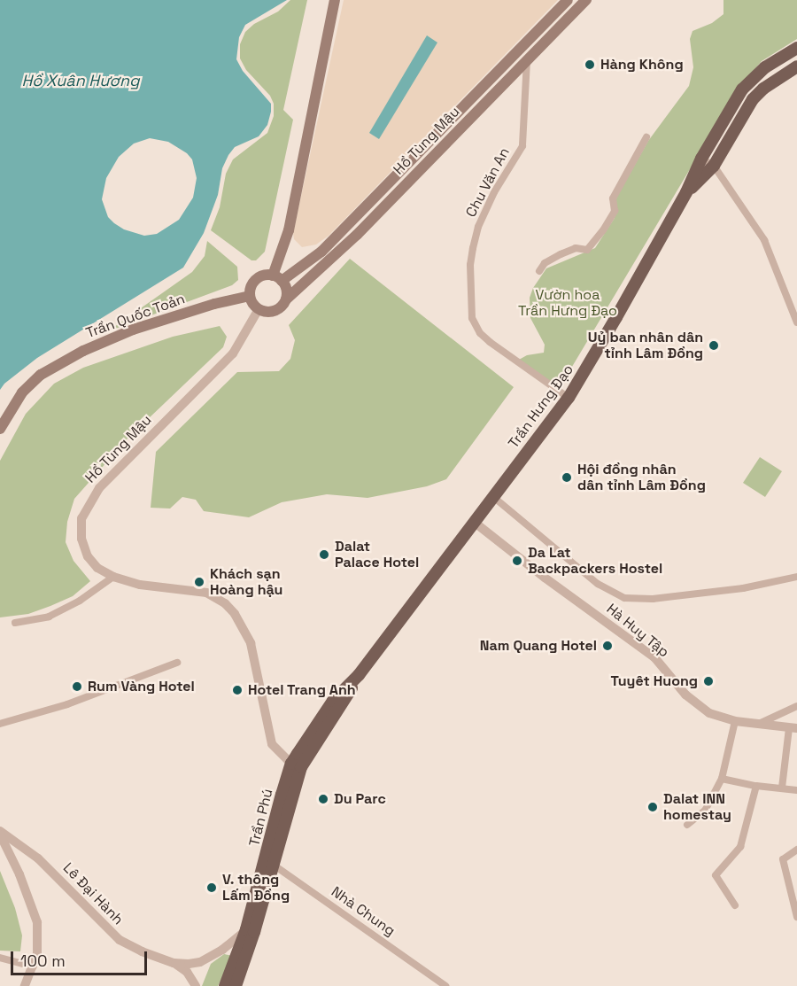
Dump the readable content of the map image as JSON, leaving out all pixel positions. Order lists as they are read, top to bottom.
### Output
{
  "streets": {
    "main road": [
      "Hồ Tùng Mậu",
      "Trần Quốc Toản",
      "Trần Hưng Đạo",
      "Trần Phú"
    ],
    "street": [
      "Chu Văn An",
      "Hà Huy Tập",
      "Lê Đại Hành",
      "Nhà Chung"
    ]
  },
  "crossings": [
    ["Hồ Tùng Mậu", "Chu Văn An"],
    ["Hồ Tùng Mậu", "Trần Quốc Toản"],
    ["Hồ Tùng Mậu", "Trần Phú"],
    ["Chu Văn An", "Trần Hưng Đạo"],
    ["Trần Hưng Đạo", "Hà Huy Tập"],
    ["Trần Hưng Đạo", "Trần Phú"],
    ["Hà Huy Tập", "Trần Phú"],
    ["Trần Phú", "Lê Đại Hành"],
    ["Trần Phú", "Nhà Chung"]
  ],
  "water": ["Hồ Xuân Hương"],
  "parks": ["Vườn hoa Trần Hưng Đạo"],
  "places": [
    "Hàng Không",
    "Uỷ ban nhân dân tỉnh Lâm Đồng",
    "Hội đồng nhân dân tỉnh Lâm Đồng",
    "Dalat Palace Hotel",
    "Da Lat Backpackers Hostel",
    "Khách sạn Hoàng hậu",
    "Nam Quang Hotel",
    "Tuyêt Huong",
    "Rum Vàng Hotel",
    "Hotel Trang Anh",
    "Du Parc",
    "Dalat INN homestay",
    "V. thông Lấm Đồng"
  ],
  "scale_bar": "100 m"
}
